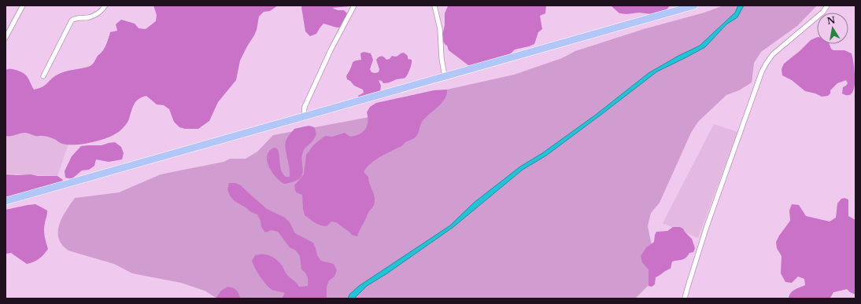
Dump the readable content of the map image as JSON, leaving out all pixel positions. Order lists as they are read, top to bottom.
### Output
{
  "north": "top"
}
